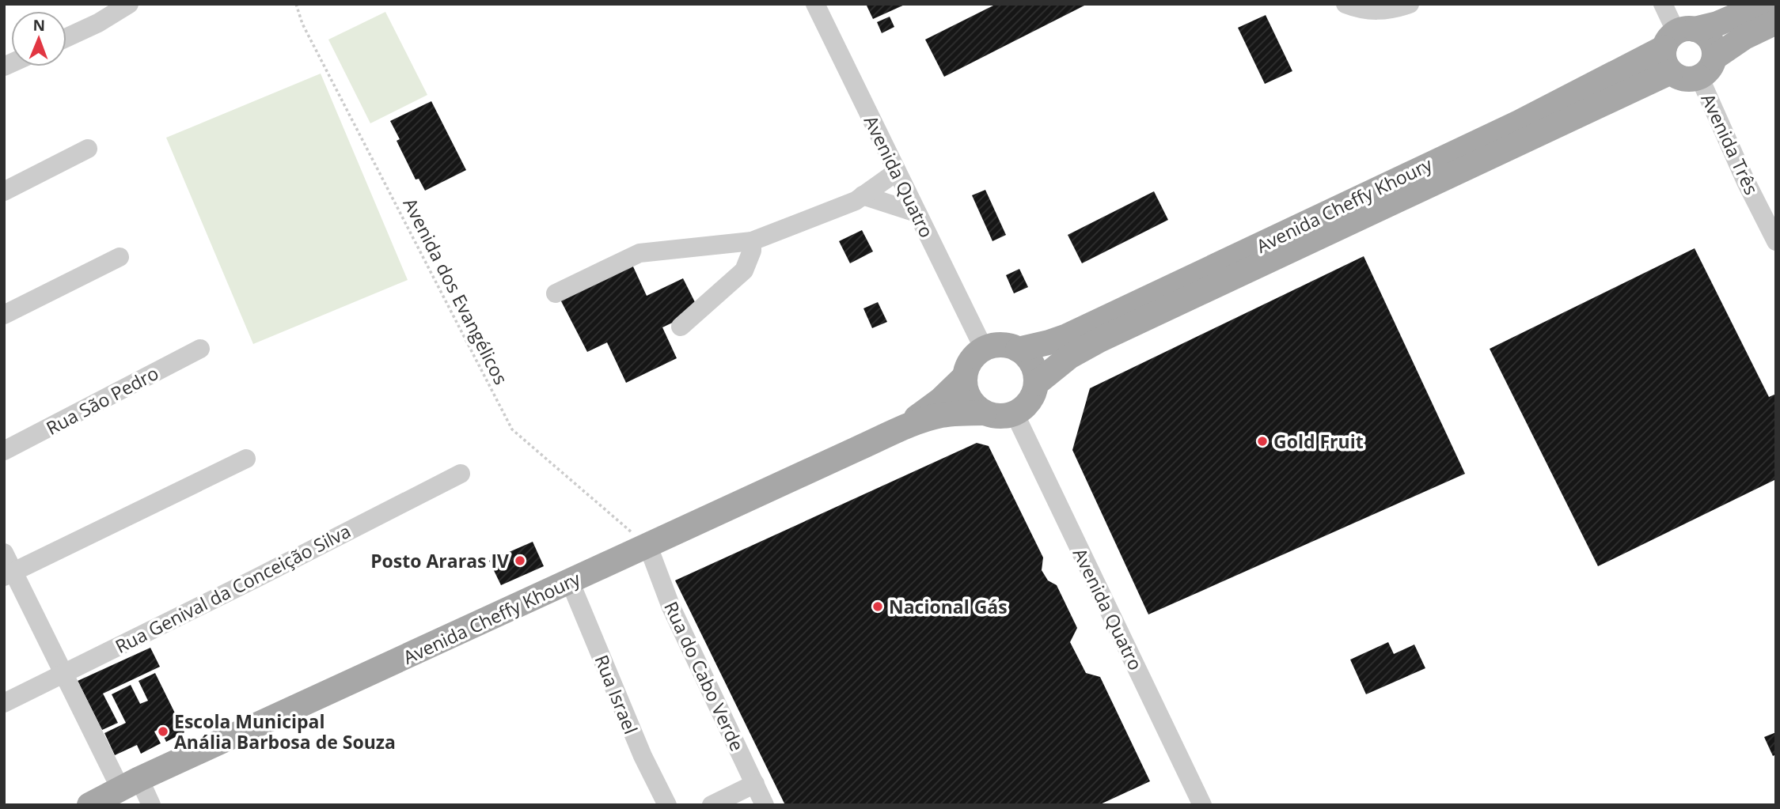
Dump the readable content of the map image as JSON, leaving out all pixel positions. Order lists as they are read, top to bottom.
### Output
{
  "streets": {
    "main road": ["Avenida Cheffy Khoury"],
    "street": [
      "Avenida Três",
      "Avenida Quatro",
      "Rua São Pedro",
      "Rua Genival da Conceição Silva",
      "Rua do Cabo Verde",
      "Rua Israel"
    ],
    "path": ["Avenida dos Evangélicos"]
  },
  "crossings": [
    ["Avenida Três", "Avenida Cheffy Khoury"],
    ["Avenida Quatro", "Avenida Cheffy Khoury"],
    ["Avenida Cheffy Khoury", "Avenida dos Evangélicos"],
    ["Avenida Cheffy Khoury", "Rua do Cabo Verde"],
    ["Avenida Cheffy Khoury", "Rua Israel"],
    ["Avenida dos Evangélicos", "Rua do Cabo Verde"]
  ],
  "places": [
    "Gold Fruit",
    "Posto Araras IV",
    "Nacional Gás",
    "Escola Municipal Anália Barbosa de Souza"
  ],
  "north": "top"
}
